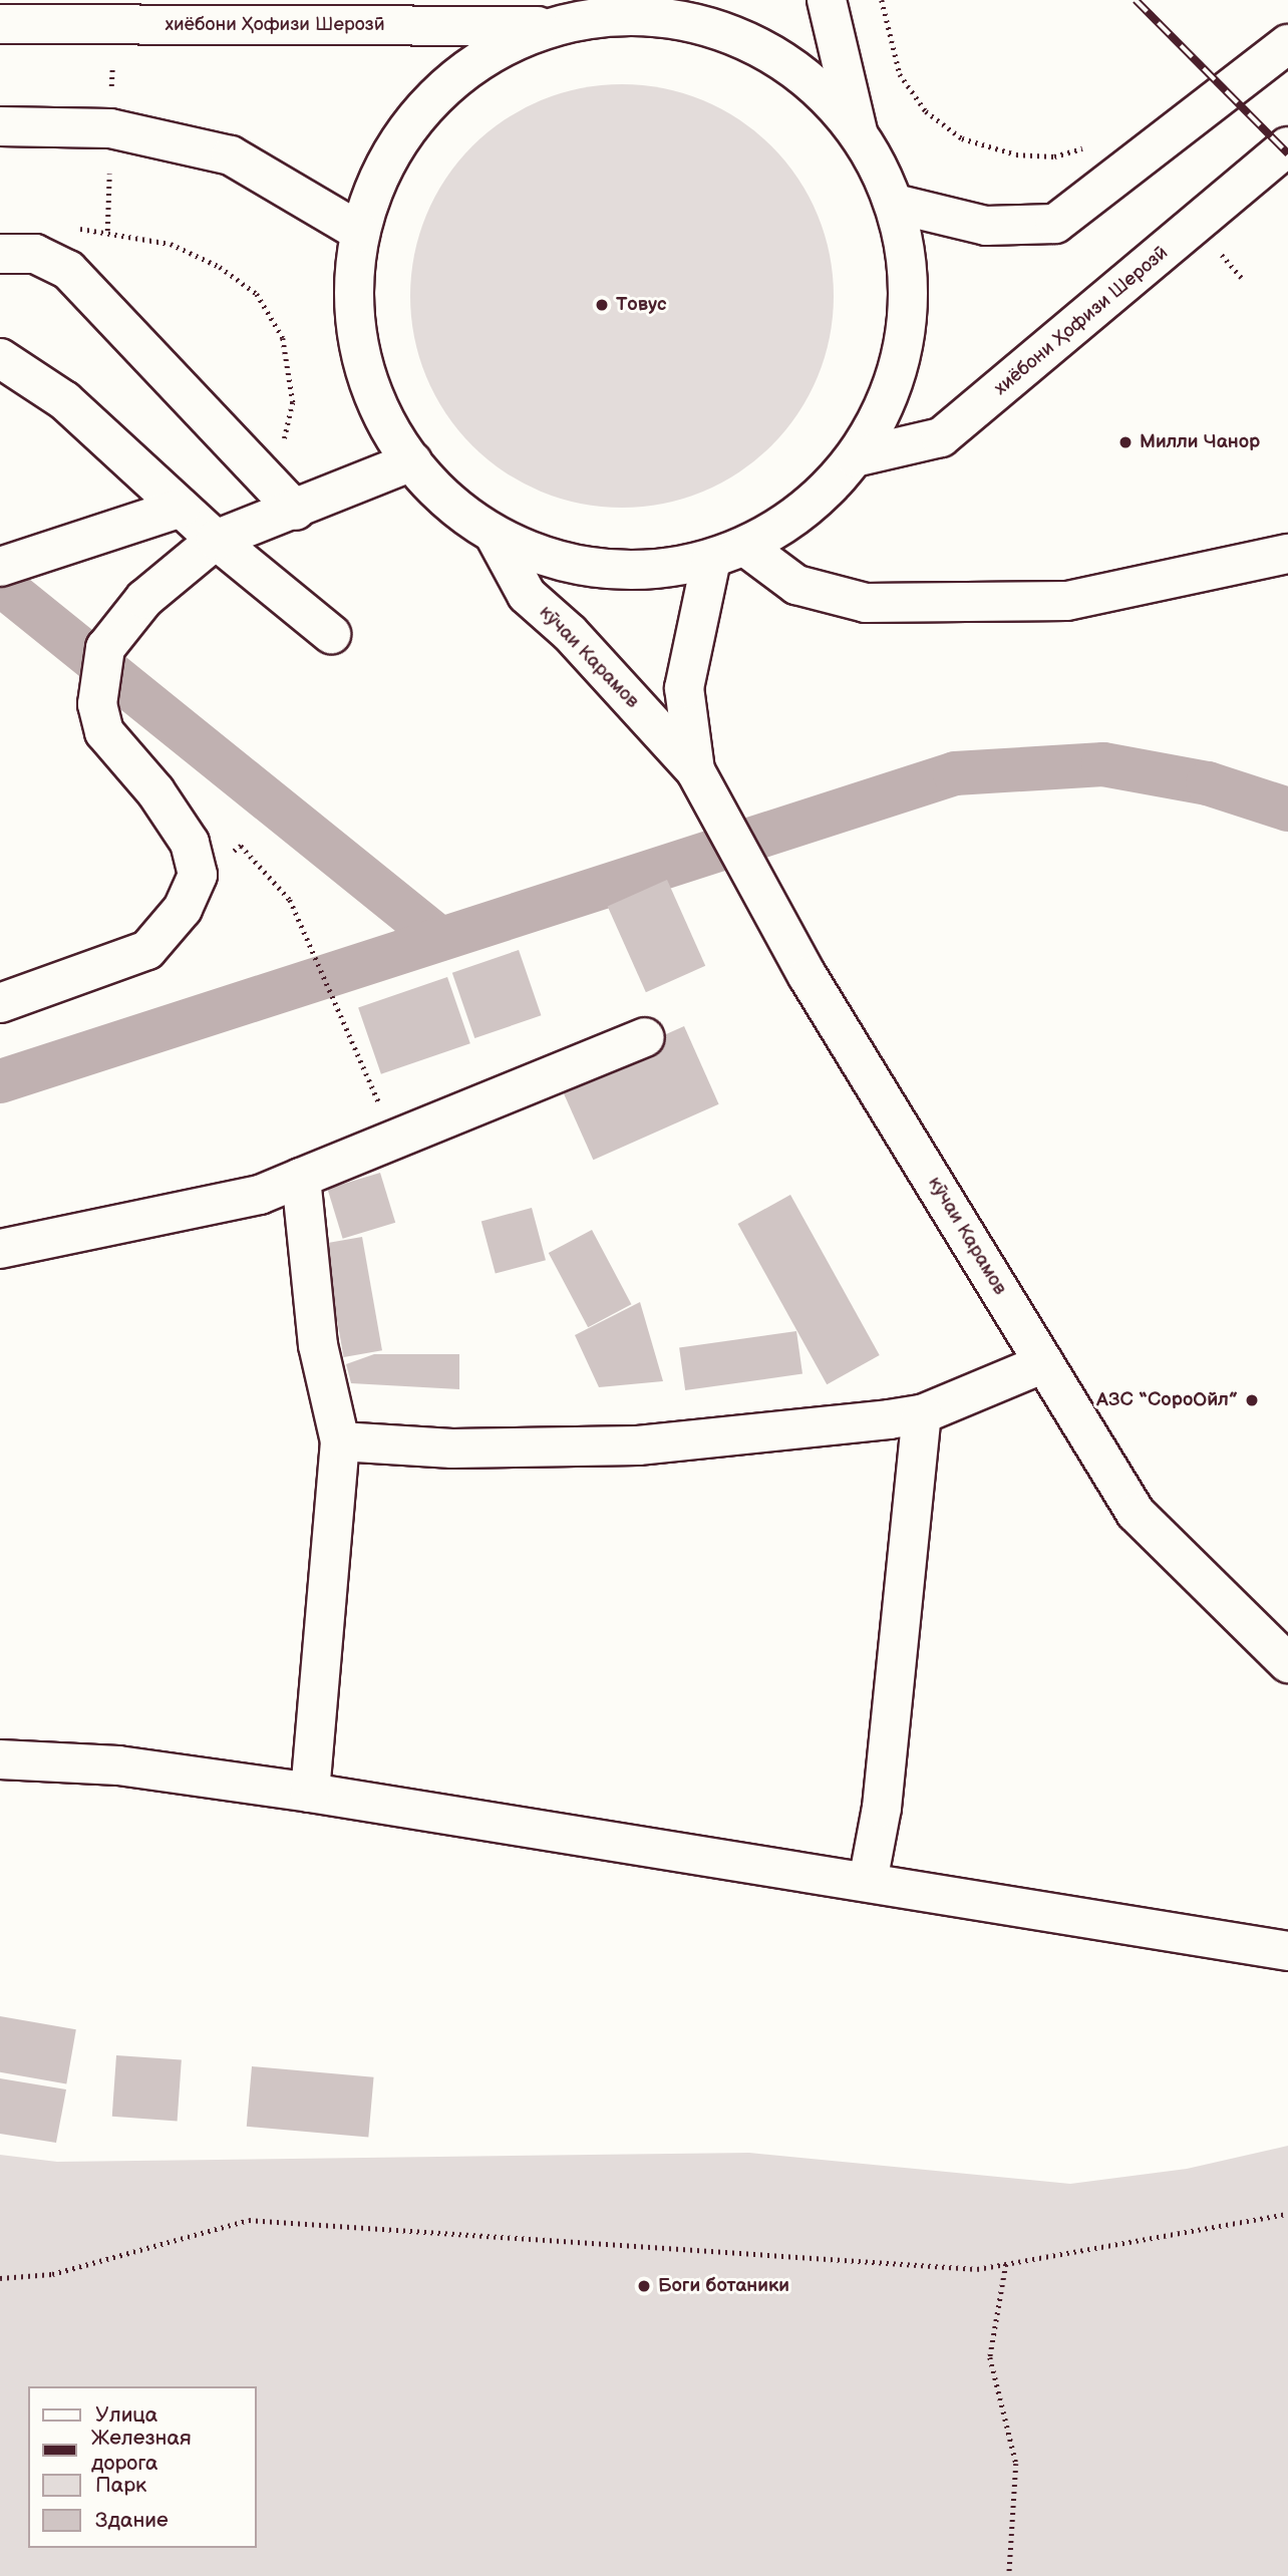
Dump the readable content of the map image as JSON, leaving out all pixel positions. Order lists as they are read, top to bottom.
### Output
{
  "streets": {
    "main road": ["хиёбони Ҳофизи Шерозӣ", "кӯчаи Карамов"]
  },
  "crossings": [
    ["хиёбони Ҳофизи Шерозӣ", "кӯчаи Карамов"]
  ],
  "places": [
    "Товус",
    "Милли Чанор",
    "АЗС “СороОйл”",
    "Боги ботаники"
  ],
  "legend": [
    "Улица",
    "Железная дорога",
    "Парк",
    "Здание"
  ]
}
